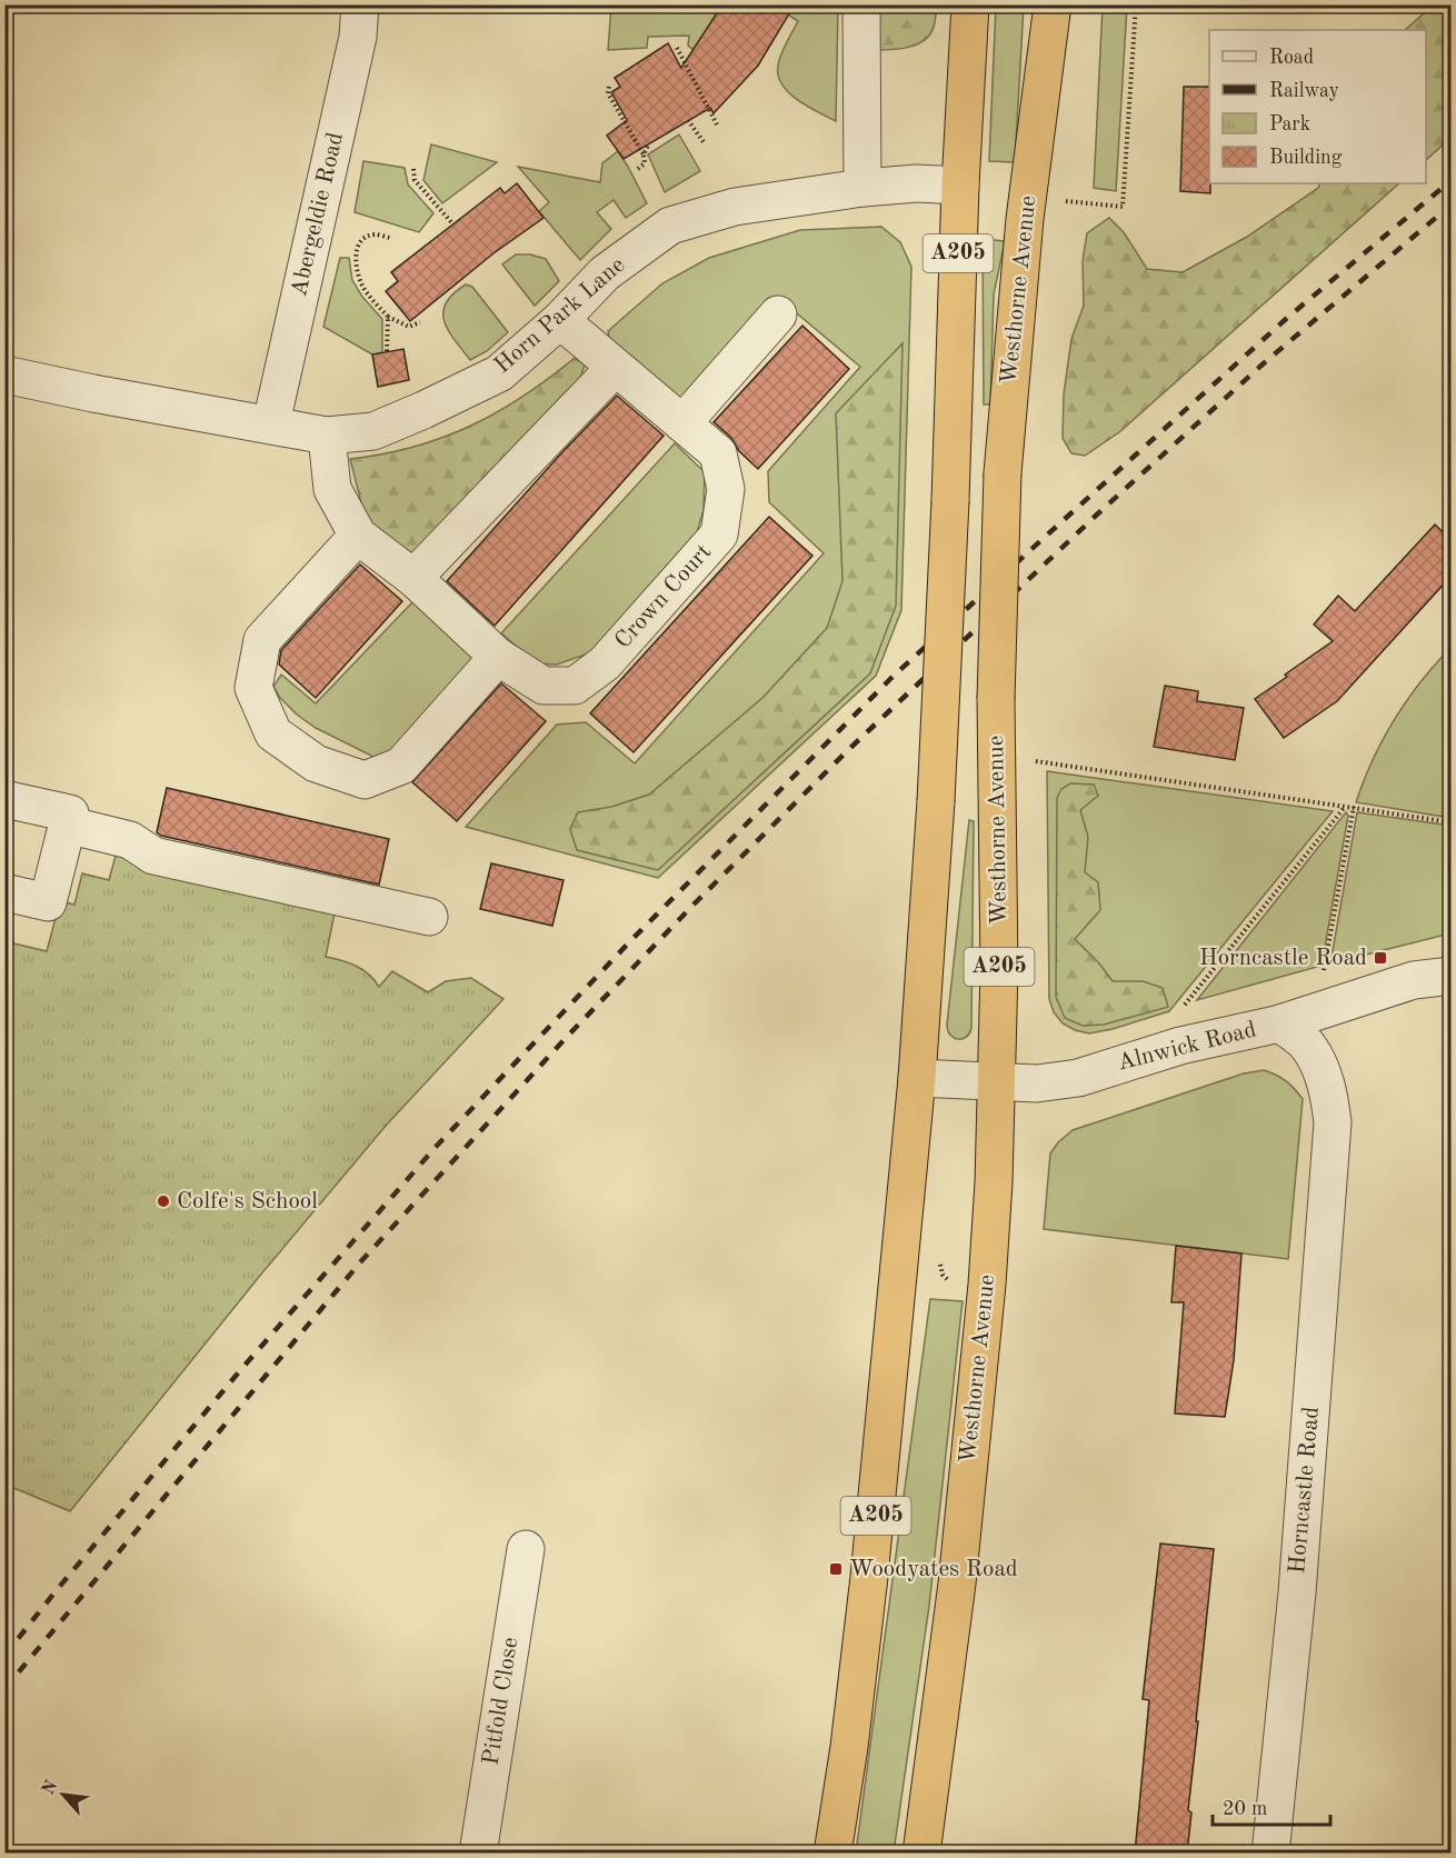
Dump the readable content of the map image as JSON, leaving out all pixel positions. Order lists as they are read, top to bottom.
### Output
{
  "streets": {
    "highway": ["A205", "Westhorne Avenue"],
    "street": [
      "Abergeldie Road",
      "Horn Park Lane",
      "Crown Court",
      "Alnwick Road",
      "Horncastle Road",
      "Pitfold Close"
    ]
  },
  "crossings": [
    ["Abergeldie Road", "Horn Park Lane"],
    ["A205", "Horn Park Lane"],
    ["A205", "Alnwick Road"],
    ["Westhorne Avenue", "Alnwick Road"],
    ["Horn Park Lane", "Crown Court"],
    ["Alnwick Road", "Horncastle Road"]
  ],
  "places": {
    "transit": ["Horncastle Road", "Woodyates Road"],
    "other": ["Colfe's School"]
  },
  "legend": [
    "Road",
    "Railway",
    "Park",
    "Building"
  ],
  "scale_bar": "20 m",
  "north": "top left"
}
